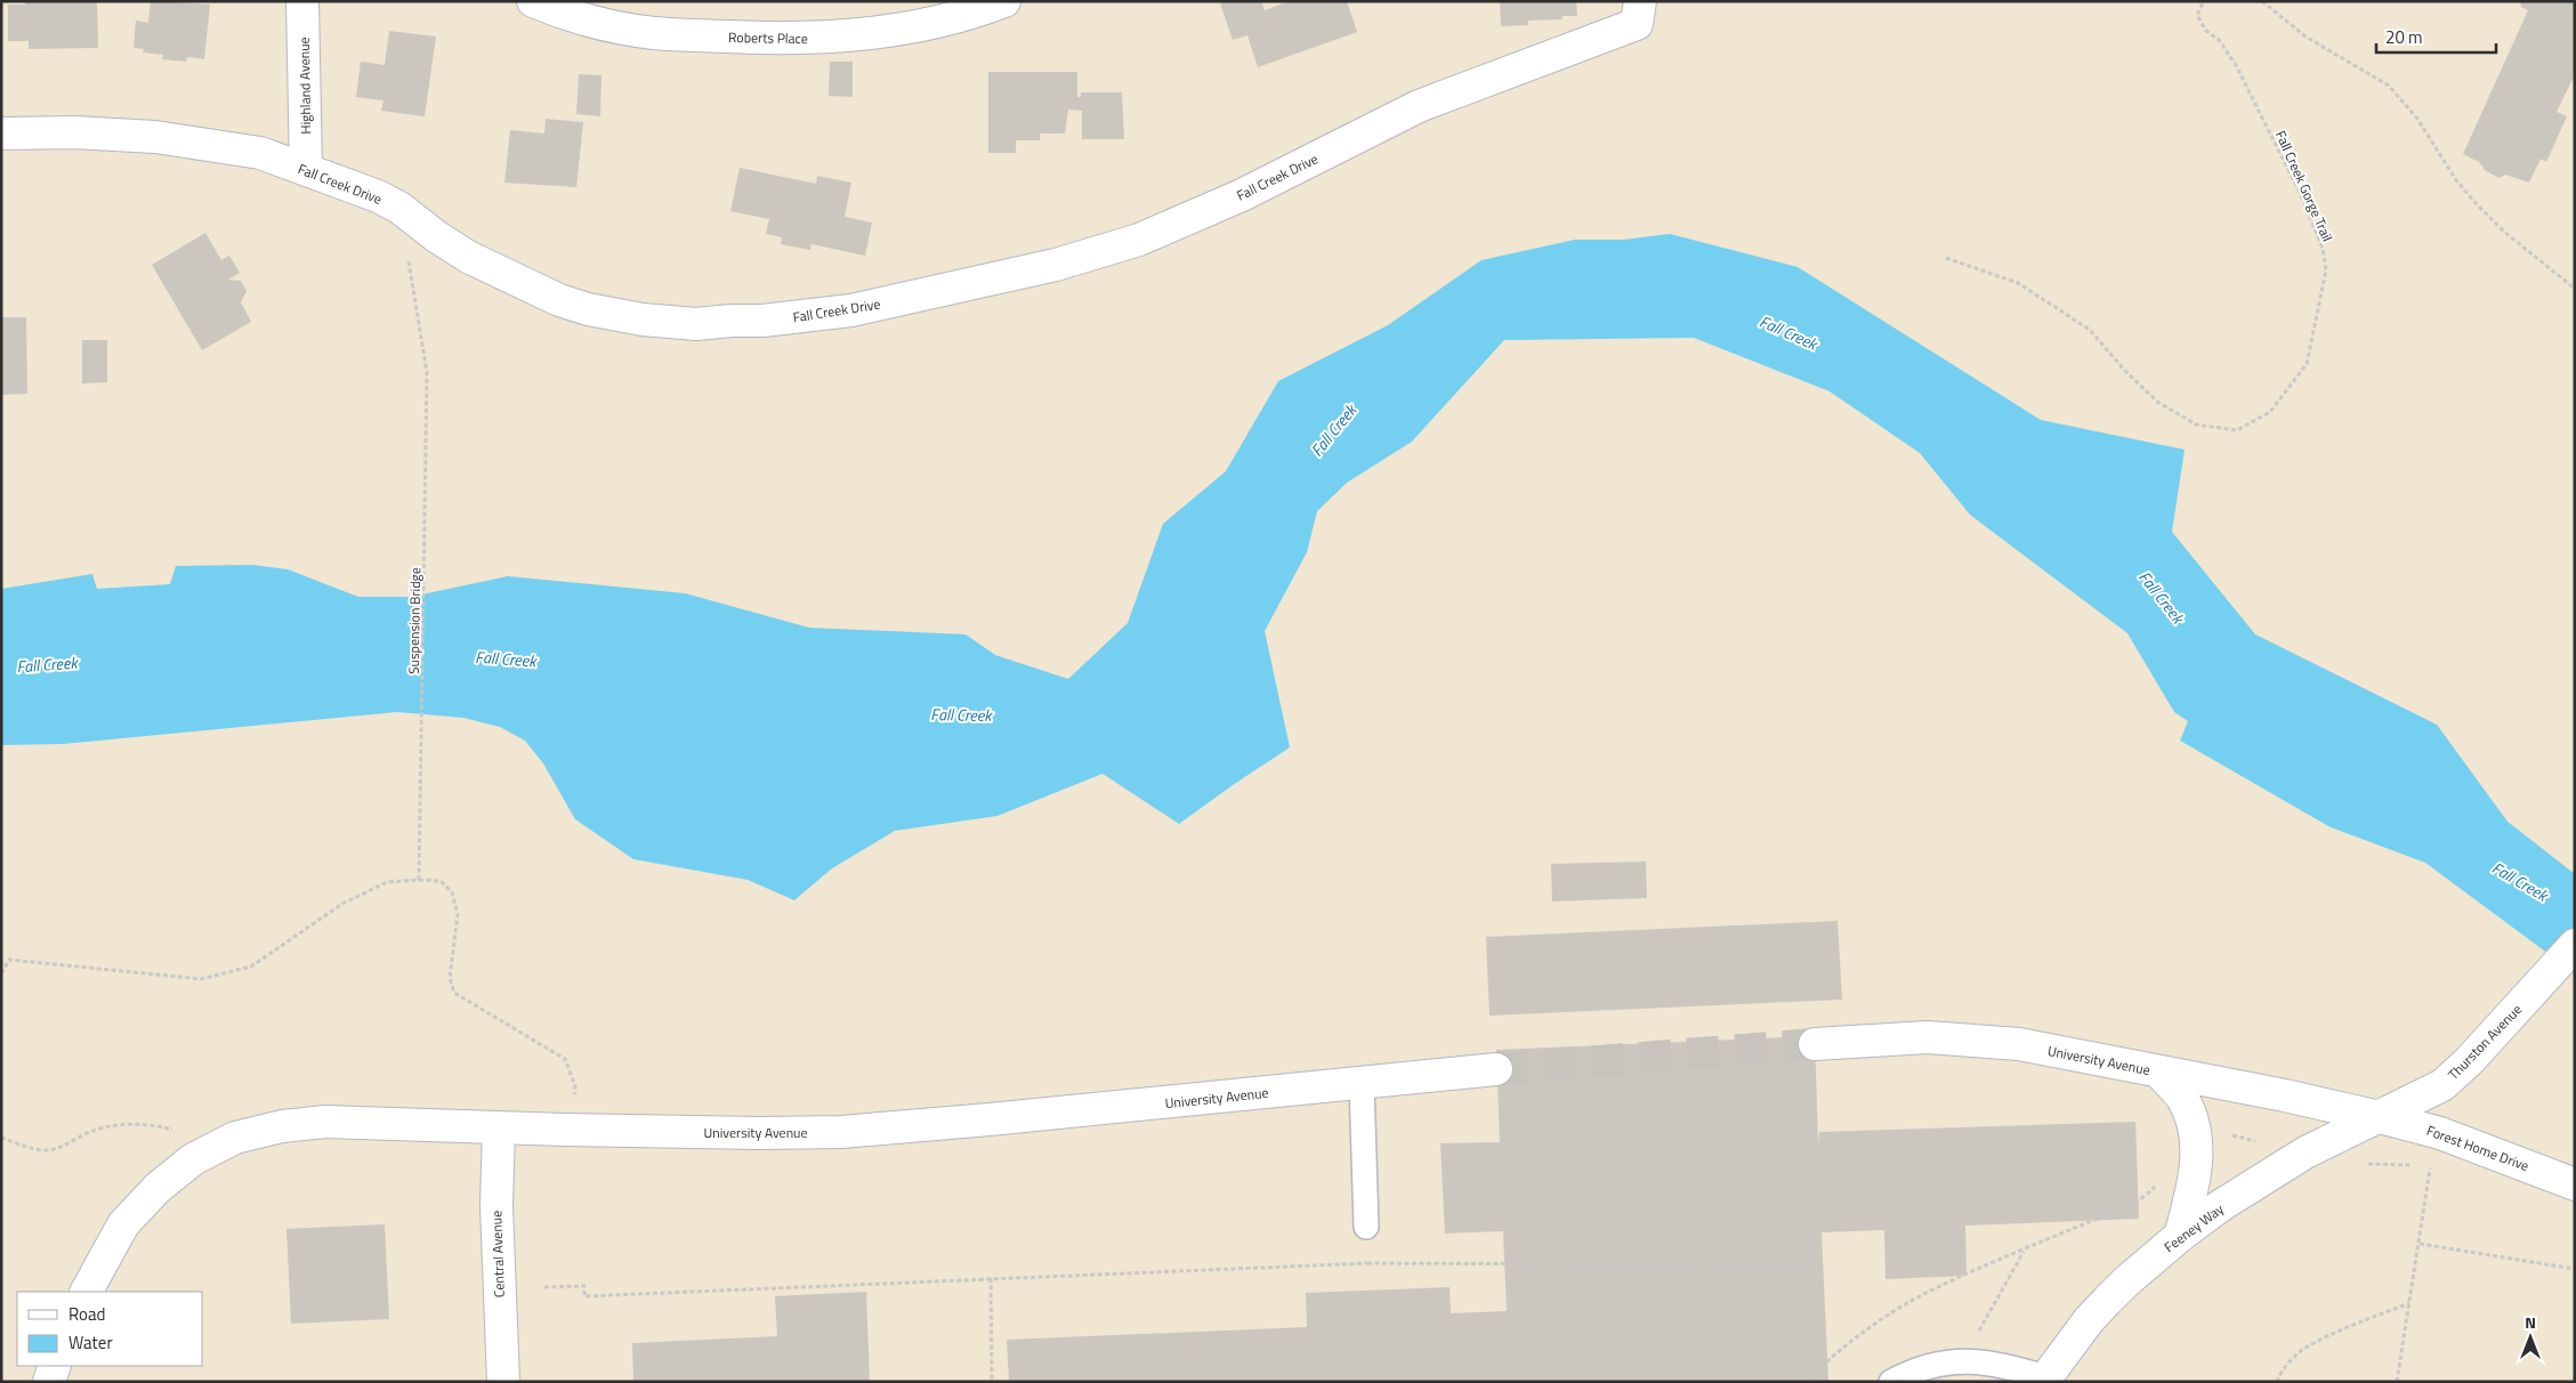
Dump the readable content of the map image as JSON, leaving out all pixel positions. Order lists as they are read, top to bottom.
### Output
{
  "streets": {
    "street": [
      "Roberts Place",
      "Highland Avenue",
      "Fall Creek Drive",
      "Thurston Avenue",
      "University Avenue",
      "Forest Home Drive",
      "Feeney Way",
      "Central Avenue"
    ],
    "path": ["Fall Creek Gorge Trail", "Suspension Bridge"]
  },
  "crossings": [
    ["Highland Avenue", "Fall Creek Drive"],
    ["Fall Creek Drive", "Suspension Bridge"],
    ["Thurston Avenue", "University Avenue"],
    ["Thurston Avenue", "Forest Home Drive"],
    ["Thurston Avenue", "Feeney Way"],
    ["University Avenue", "Forest Home Drive"],
    ["University Avenue", "Feeney Way"],
    ["University Avenue", "Central Avenue"],
    ["Forest Home Drive", "Feeney Way"]
  ],
  "water": ["Fall Creek"],
  "legend": ["Road", "Water"],
  "scale_bar": "20 m",
  "north": "top"
}
